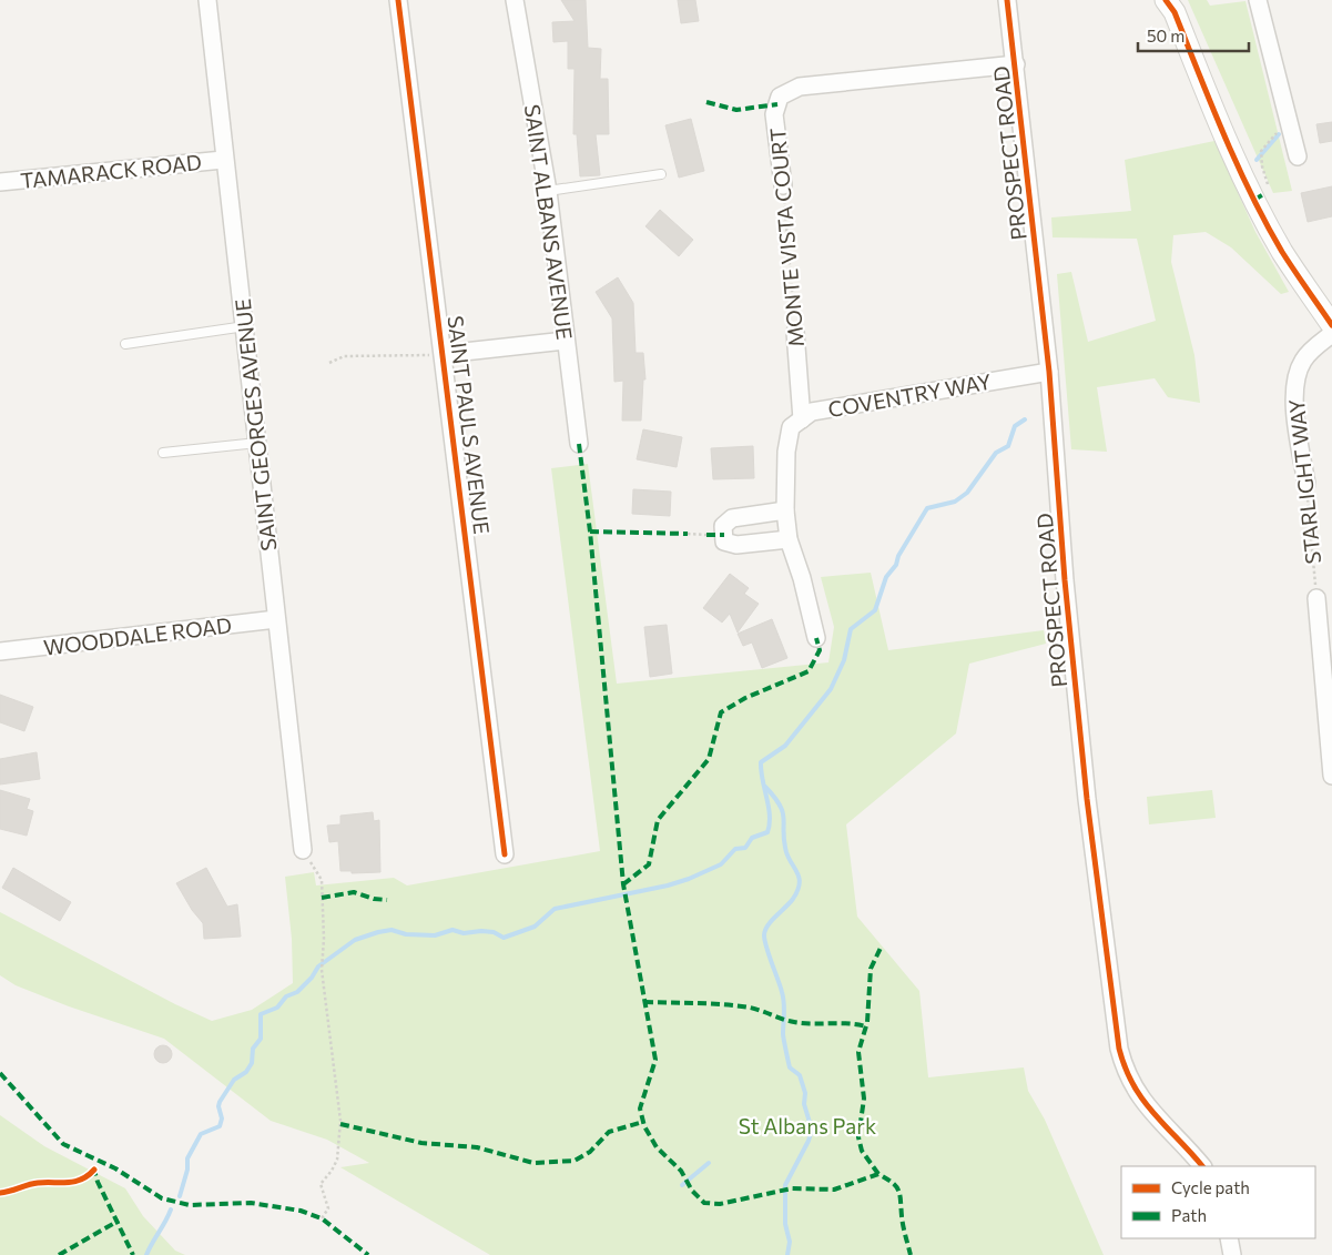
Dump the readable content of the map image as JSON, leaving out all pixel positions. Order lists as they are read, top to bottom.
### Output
{
  "streets": {
    "street": [
      "PROSPECT ROAD",
      "TAMARACK ROAD",
      "SAINT ALBANS AVENUE",
      "MONTE VISTA COURT",
      "COVENTRY WAY",
      "SAINT GEORGES AVENUE",
      "SAINT PAULS AVENUE",
      "STARLIGHT WAY",
      "WOODDALE ROAD"
    ]
  },
  "crossings": [
    ["PROSPECT ROAD", "MONTE VISTA COURT"],
    ["PROSPECT ROAD", "COVENTRY WAY"],
    ["TAMARACK ROAD", "SAINT GEORGES AVENUE"],
    ["SAINT ALBANS AVENUE", "SAINT PAULS AVENUE"],
    ["MONTE VISTA COURT", "COVENTRY WAY"],
    ["SAINT GEORGES AVENUE", "WOODDALE ROAD"]
  ],
  "parks": ["St Albans Park"],
  "legend": ["Cycle path", "Path"],
  "scale_bar": "50 m"
}
